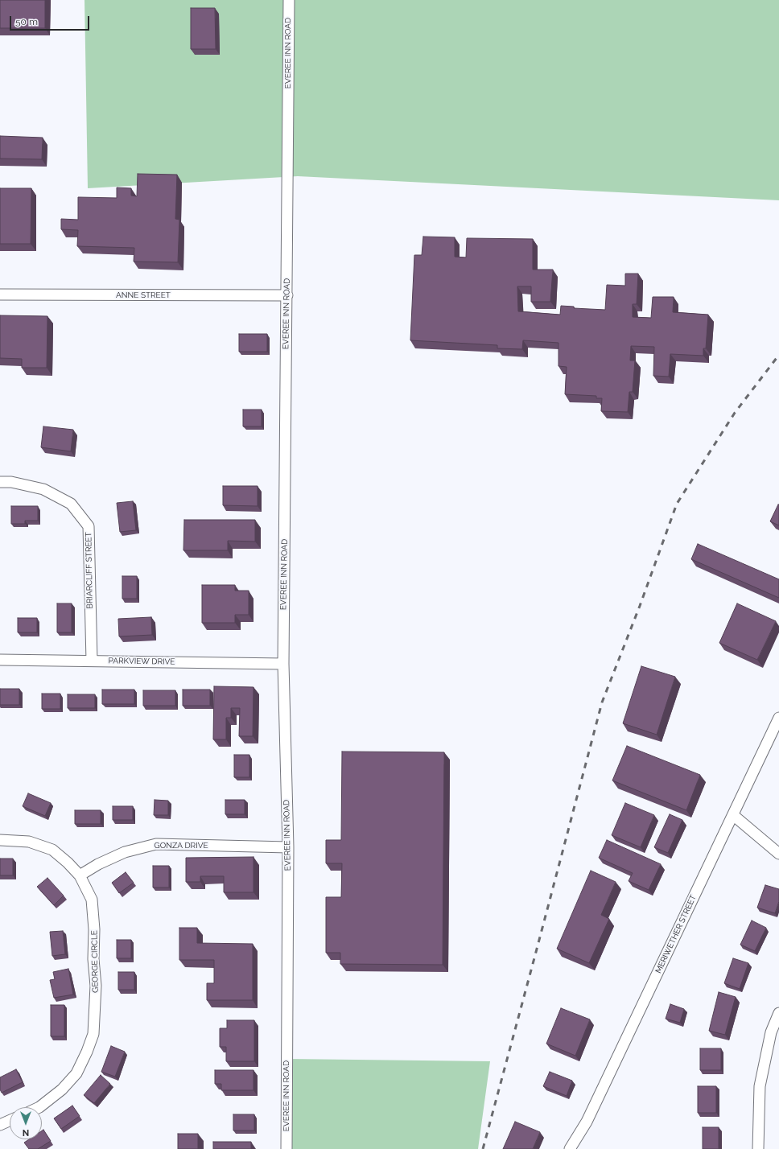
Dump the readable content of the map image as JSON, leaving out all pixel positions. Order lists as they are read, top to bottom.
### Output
{
  "streets": {
    "street": [
      "EVEREE INN ROAD",
      "ANNE STREET",
      "BRIARCLIFF STREET",
      "PARKVIEW DRIVE",
      "GONZA DRIVE",
      "MERIWETHER STREET",
      "GEORGE CIRCLE"
    ]
  },
  "crossings": [
    ["EVEREE INN ROAD", "ANNE STREET"],
    ["EVEREE INN ROAD", "PARKVIEW DRIVE"],
    ["EVEREE INN ROAD", "GONZA DRIVE"],
    ["BRIARCLIFF STREET", "PARKVIEW DRIVE"],
    ["GONZA DRIVE", "GEORGE CIRCLE"]
  ],
  "scale_bar": "50 m",
  "north": "bottom"
}
